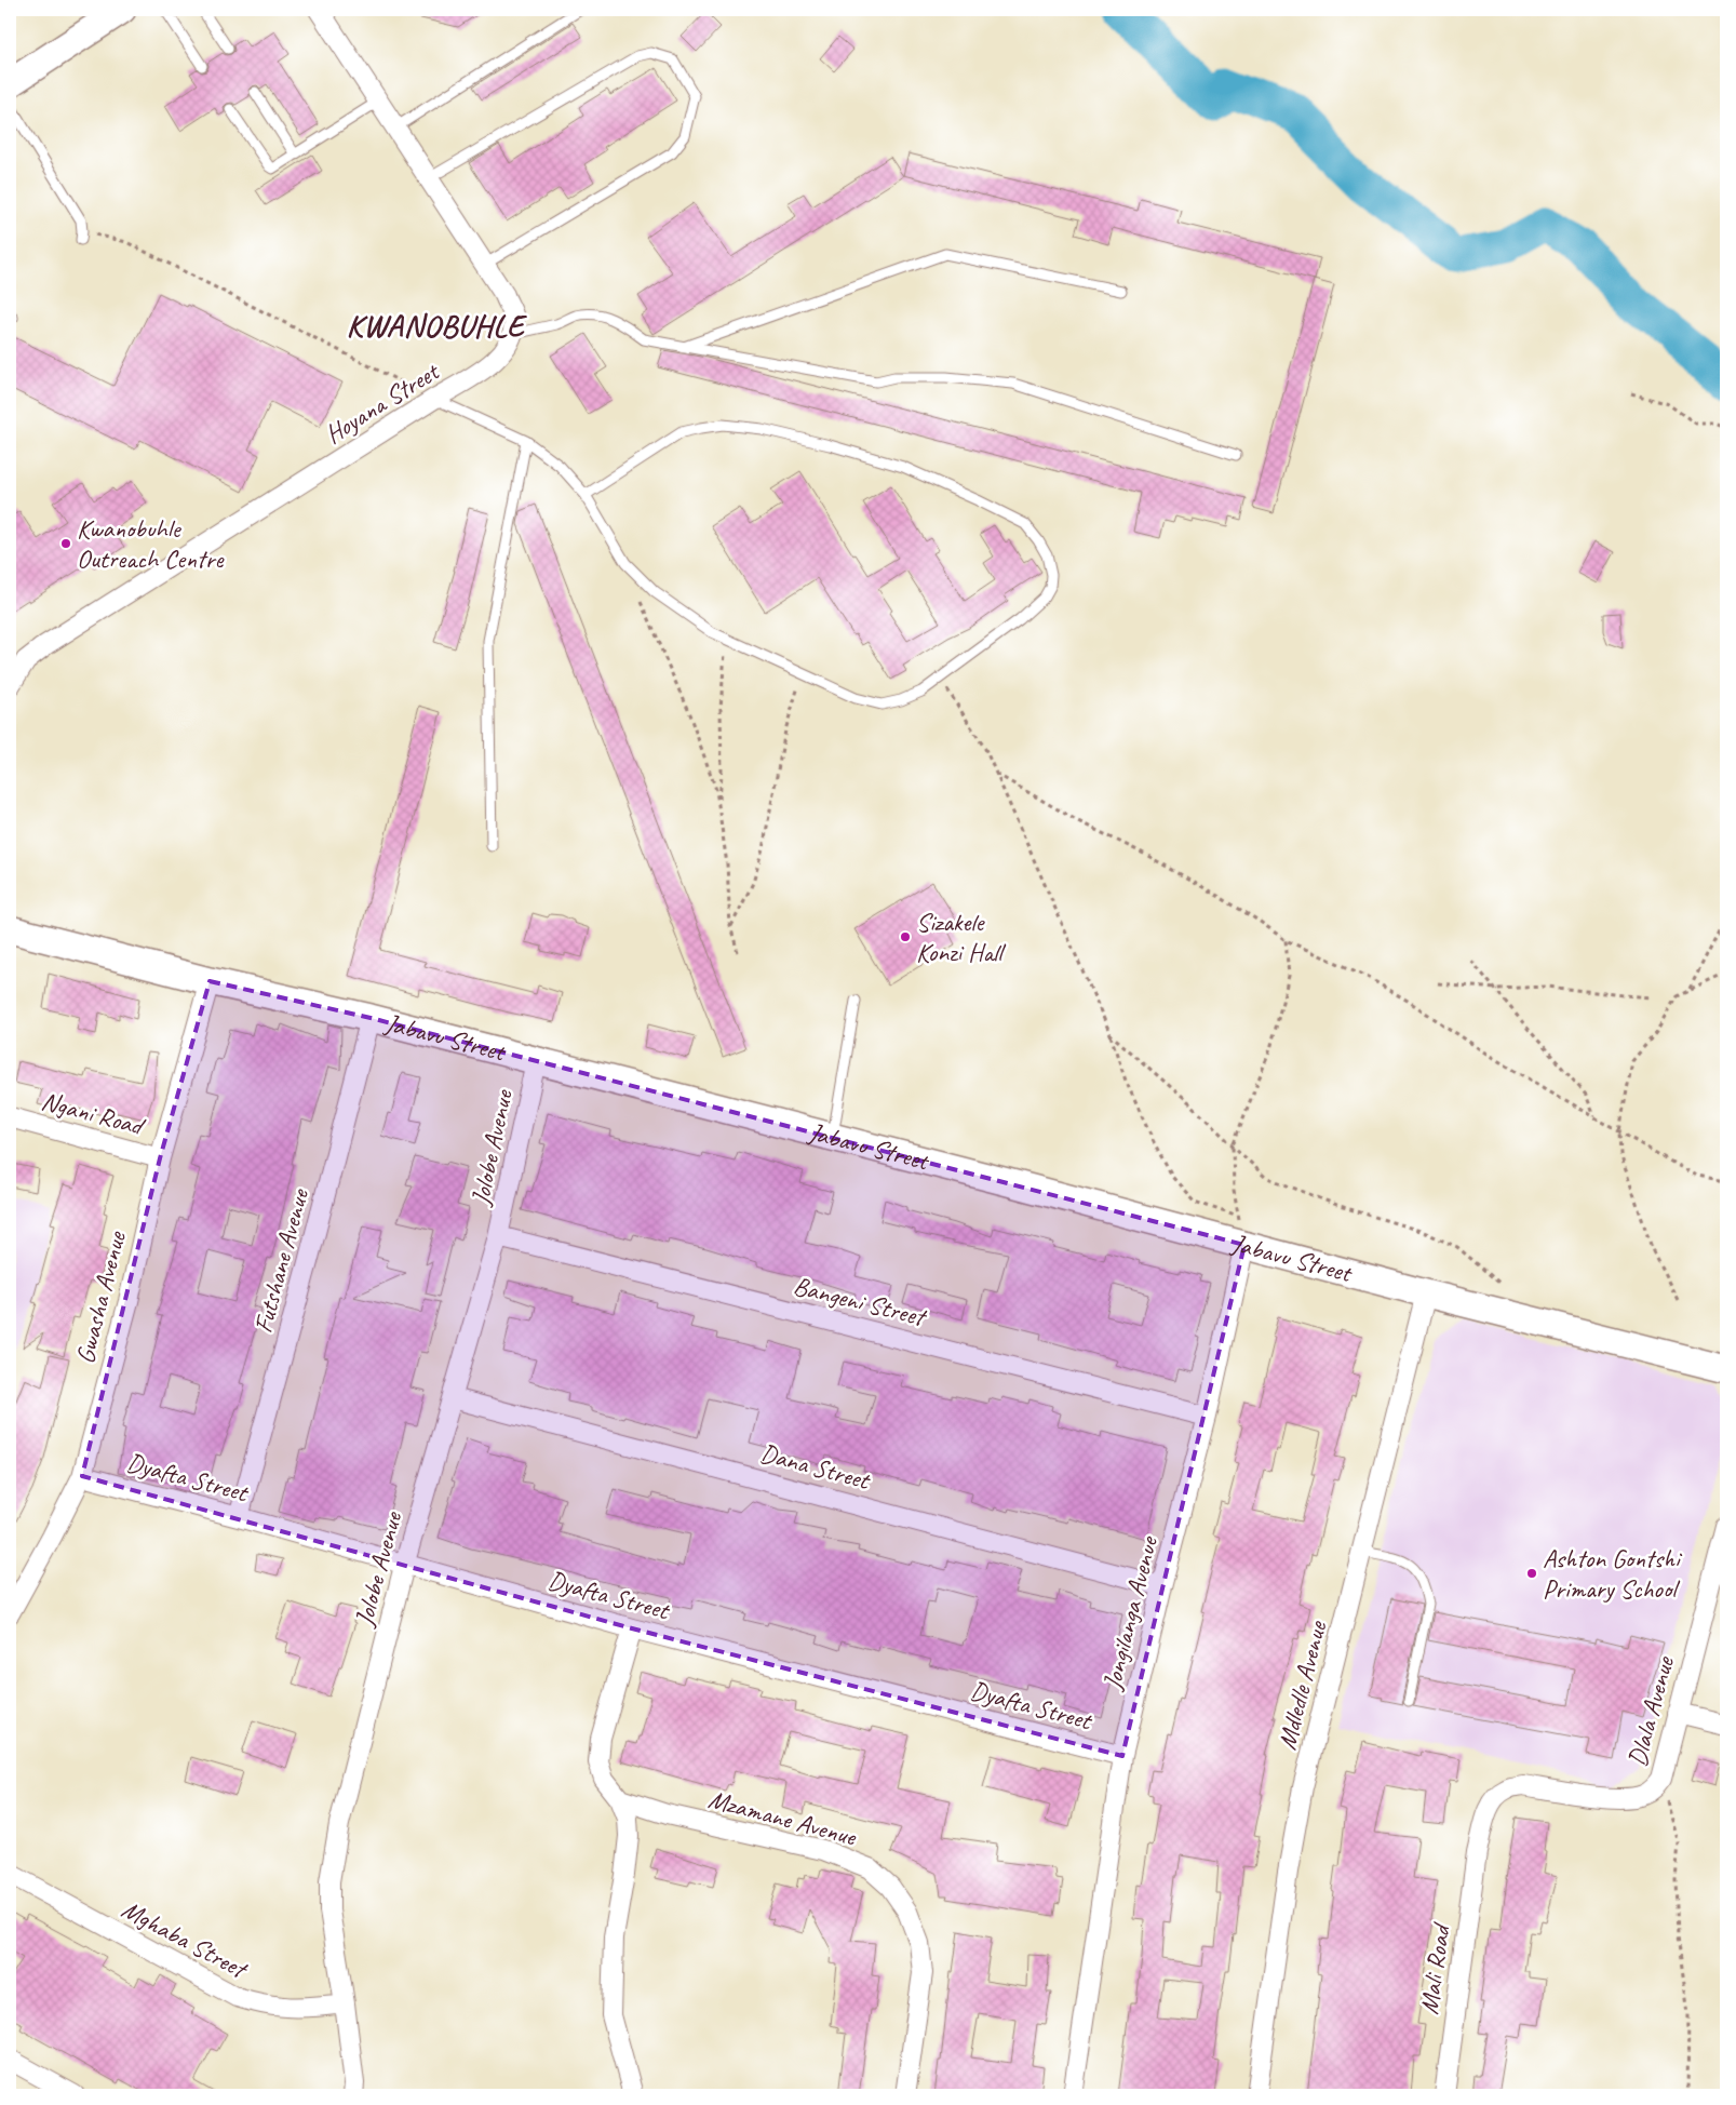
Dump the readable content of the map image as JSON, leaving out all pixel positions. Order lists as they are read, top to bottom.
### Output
{
  "streets": {
    "street": [
      "Hoyana Street",
      "Jabavu Street",
      "Ngani Road",
      "Jolobe Avenue",
      "Futshane Avenue",
      "Gwasha Avenue",
      "Bangeni Street",
      "Dana Street",
      "Dyafta Street",
      "Jongilanga Avenue",
      "Mdledle Avenue",
      "Dlala Avenue",
      "Mzamane Avenue",
      "Mghaba Street",
      "Mali Road"
    ]
  },
  "crossings": [
    ["Jabavu Street", "Jolobe Avenue"],
    ["Jabavu Street", "Futshane Avenue"],
    ["Jabavu Street", "Gwasha Avenue"],
    ["Jabavu Street", "Jongilanga Avenue"],
    ["Jabavu Street", "Mdledle Avenue"],
    ["Ngani Road", "Gwasha Avenue"],
    ["Jolobe Avenue", "Bangeni Street"],
    ["Jolobe Avenue", "Dana Street"],
    ["Jolobe Avenue", "Dyafta Street"],
    ["Jolobe Avenue", "Mghaba Street"],
    ["Futshane Avenue", "Dyafta Street"],
    ["Gwasha Avenue", "Dyafta Street"],
    ["Bangeni Street", "Jongilanga Avenue"],
    ["Dana Street", "Jongilanga Avenue"],
    ["Dyafta Street", "Jongilanga Avenue"],
    ["Dlala Avenue", "Mali Road"]
  ],
  "districts": ["KWANOBUHLE"],
  "places": ["Kwanobuhle Outreach Centre", "Sizakele Konzi Hall", "Ashton Gontshi Primary School"]
}
